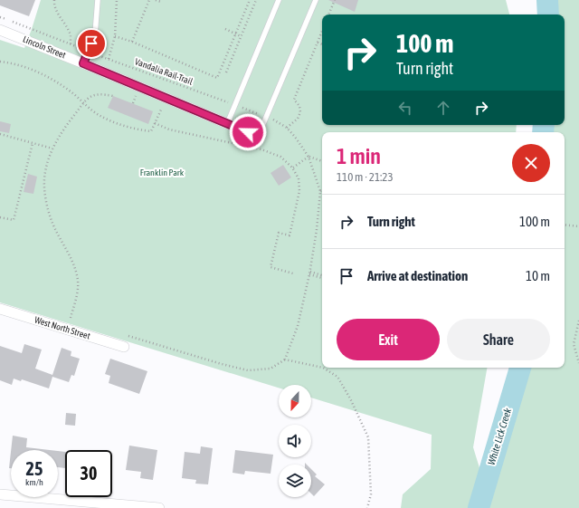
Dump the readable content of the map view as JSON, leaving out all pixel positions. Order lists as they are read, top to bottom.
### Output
{
  "streets": {
    "street": ["Lincoln Street", "West North Street"],
    "path": ["Vandalia Rail-Trail"]
  },
  "water": ["White Lick Creek"],
  "parks": ["Franklin Park"],
  "north": "bottom",
  "page": {
    "turn": ["100 m", "Turn right"],
    "heading": ["1 min", "110 m · 21:23"],
    "list": [
      {
        "name": "Turn right",
        "value": "100 m"
      },
      {
        "name": "Arrive at destination",
        "value": "10 m"
      }
    ],
    "buttons": ["Exit", "Share"],
    "speed": "25 km/h",
    "limit": "30"
  }
}
